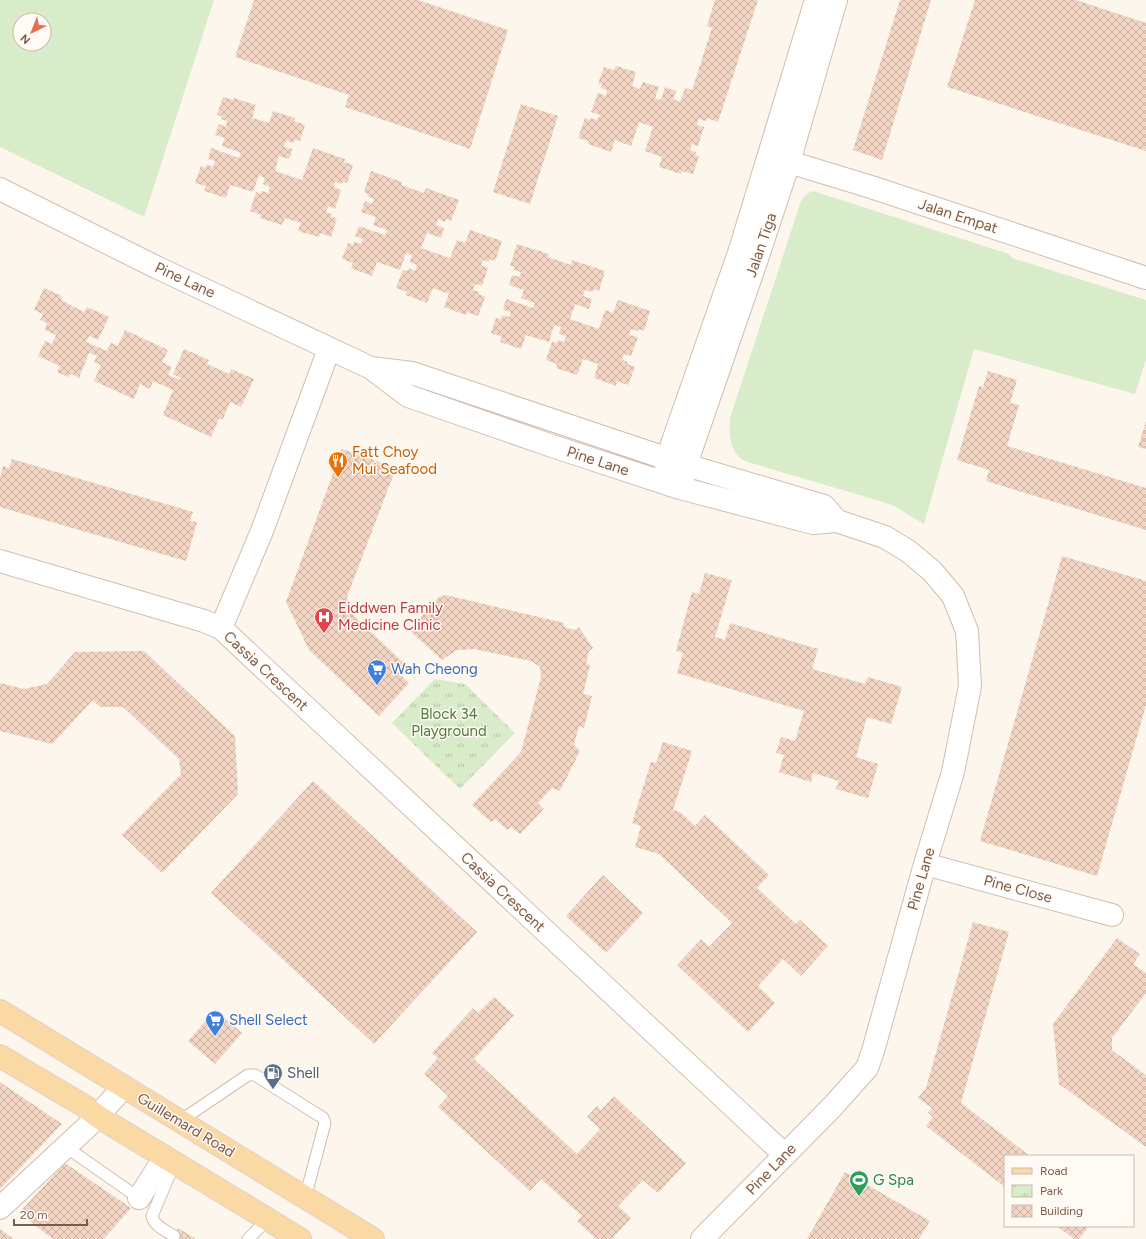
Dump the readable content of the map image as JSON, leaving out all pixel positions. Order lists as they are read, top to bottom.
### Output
{
  "streets": {
    "main road": ["Guillemard Road"],
    "street": [
      "Jalan Empat",
      "Jalan Tiga",
      "Pine Lane",
      "Cassia Crescent",
      "Pine Close"
    ]
  },
  "crossings": [
    ["Jalan Empat", "Jalan Tiga"],
    ["Jalan Tiga", "Pine Lane"],
    ["Pine Lane", "Cassia Crescent"],
    ["Pine Lane", "Pine Close"]
  ],
  "parks": ["Block 34 Playground"],
  "places": {
    "restaurant": ["Fatt Choy Mui Seafood"],
    "hospital": ["Eiddwen Family Medicine Clinic"],
    "supermarket": ["Wah Cheong", "Shell Select"],
    "fuel station": ["Shell"],
    "sports": ["G Spa"]
  },
  "legend": ["Road", "Park", "Building"],
  "scale_bar": "20 m",
  "north": "bottom left"
}
